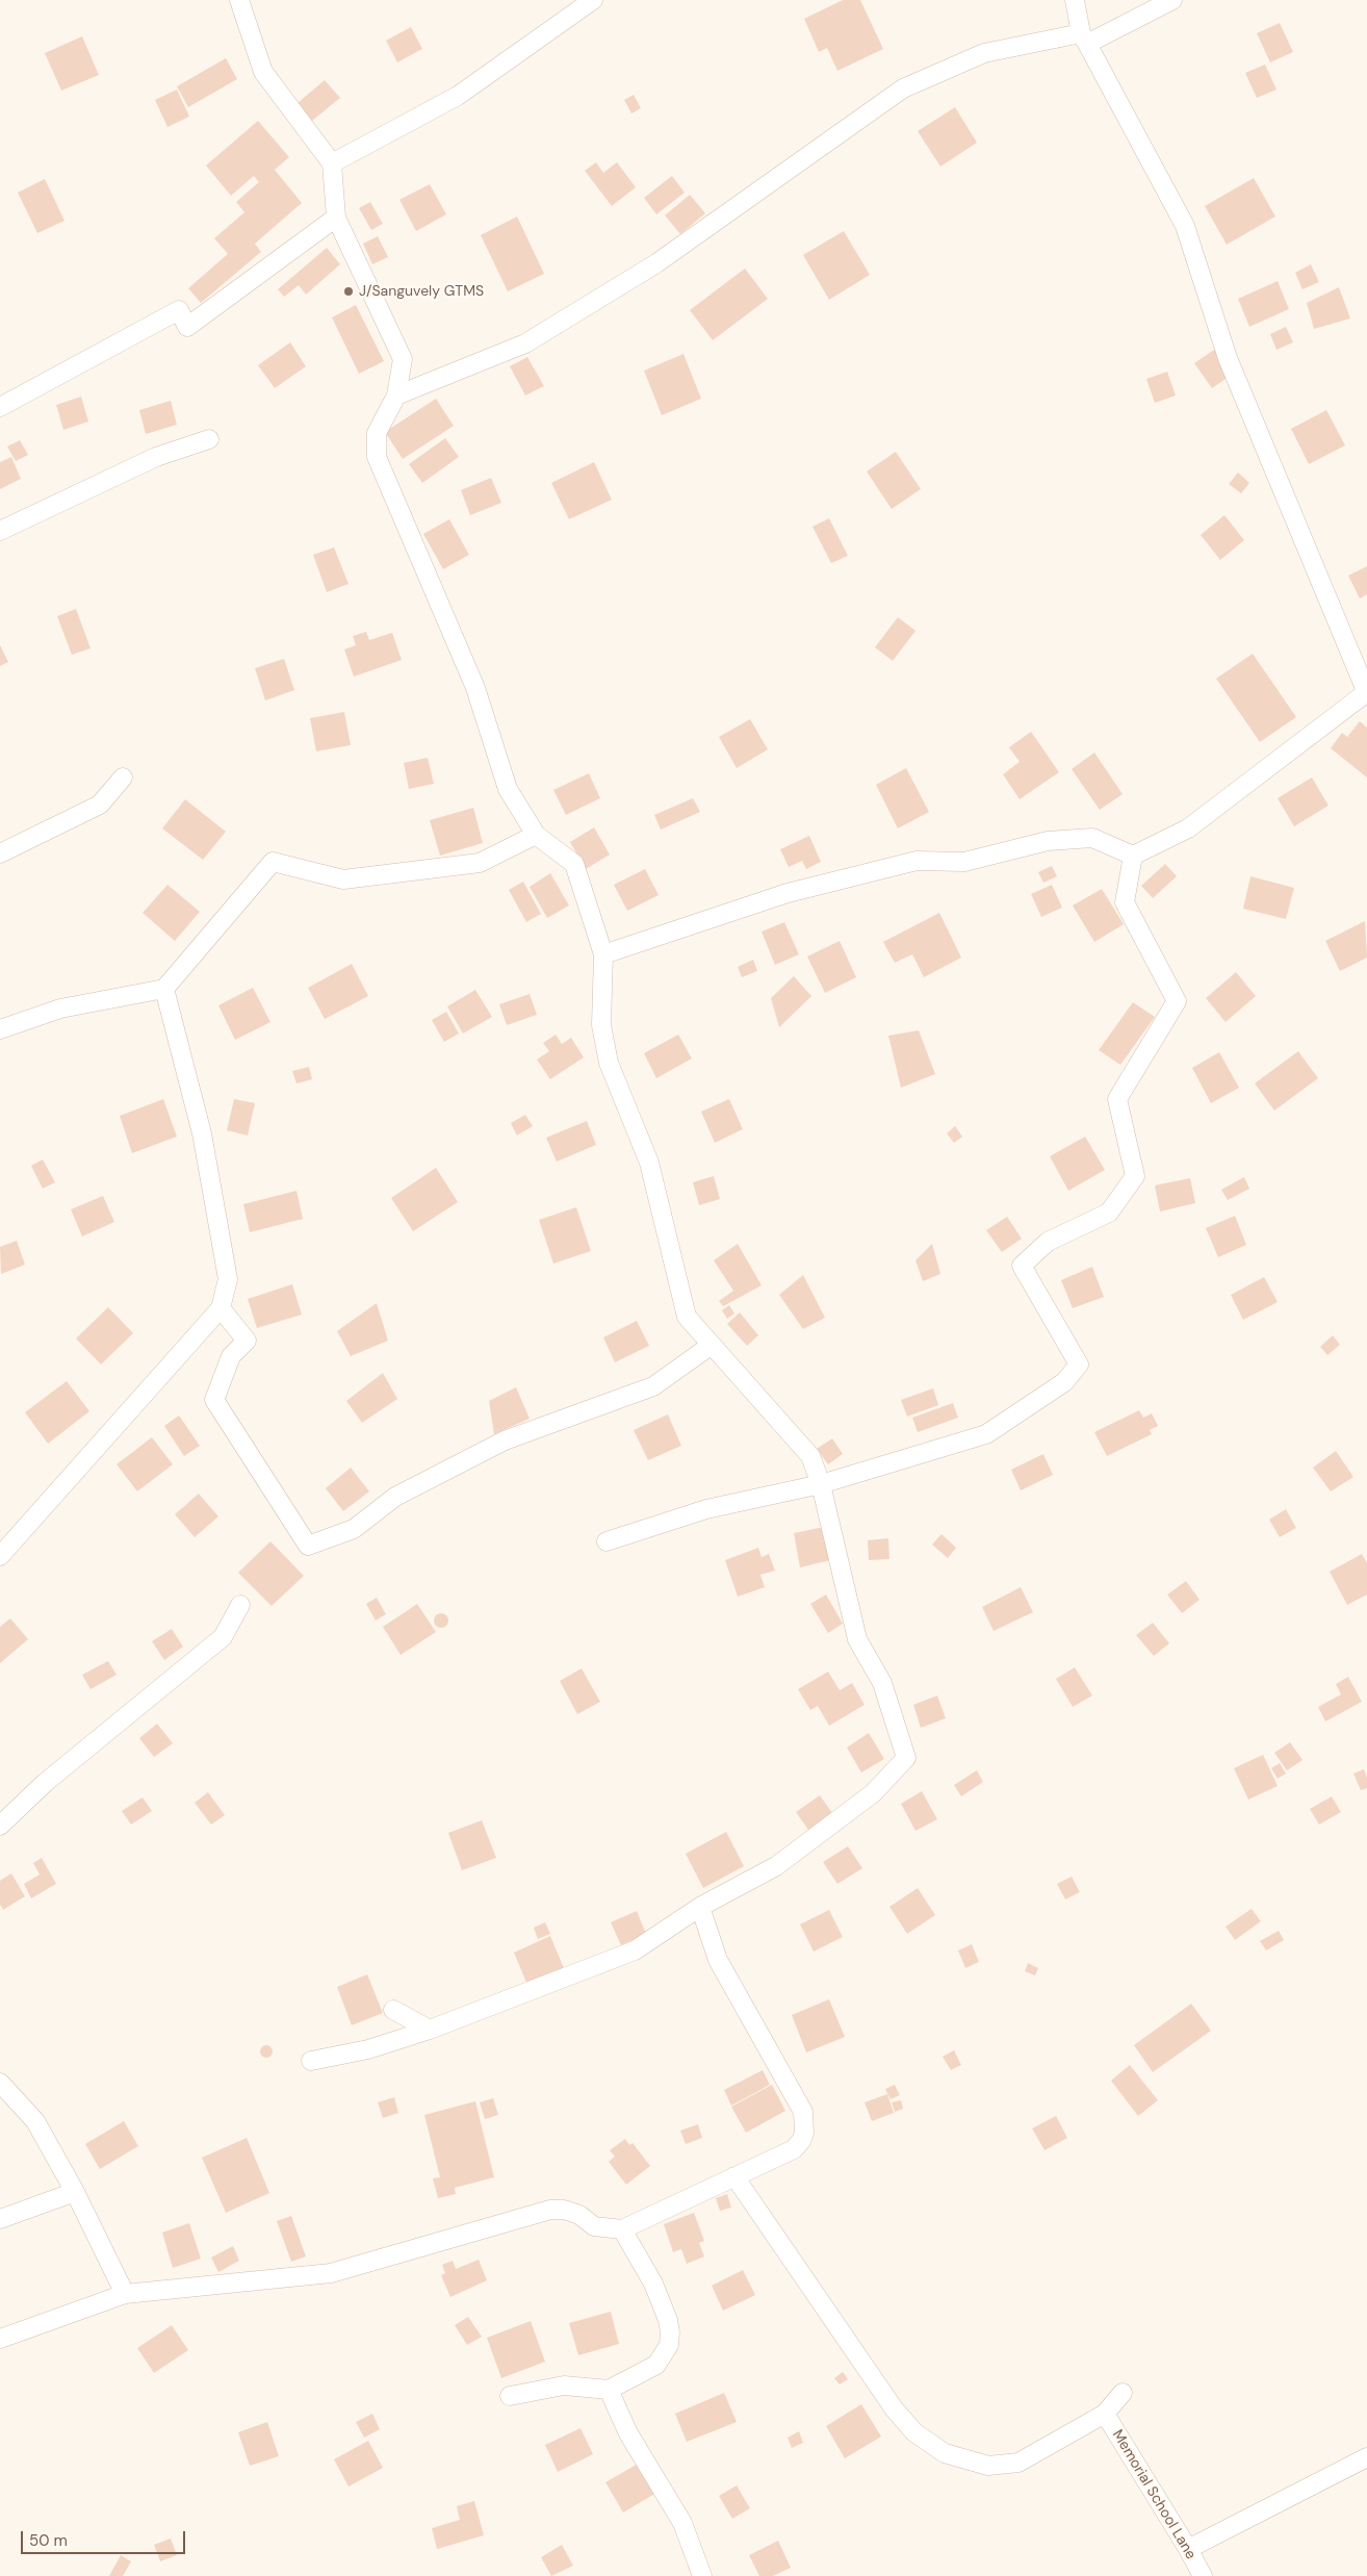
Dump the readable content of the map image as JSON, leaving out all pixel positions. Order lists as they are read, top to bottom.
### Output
{
  "streets": {
    "street": ["Memorial School Lane"]
  },
  "places": ["J/Sanguvely GTMS"],
  "scale_bar": "50 m"
}
